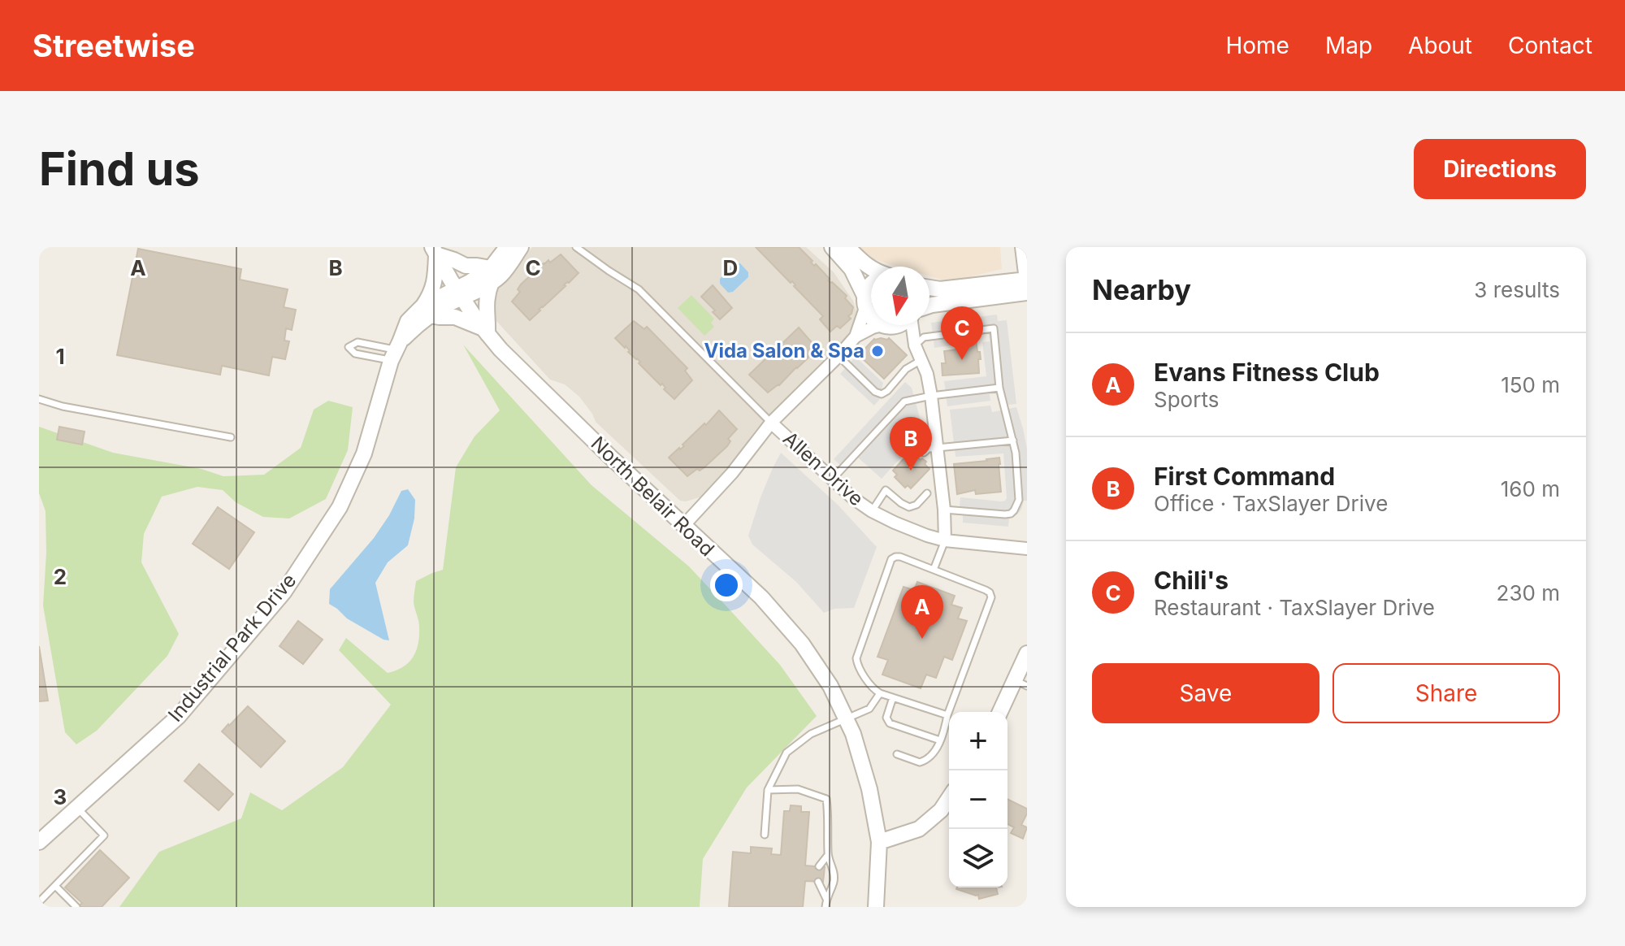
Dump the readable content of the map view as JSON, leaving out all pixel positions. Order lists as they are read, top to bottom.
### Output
{
  "streets": {
    "street": ["Allen Drive", "North Belair Road", "Industrial Park Drive"]
  },
  "places": ["Vida Salon & Spa"],
  "north": "bottom",
  "page": {
    "header": "Streetwise",
    "nav": [
      "Home",
      "Map",
      "About",
      "Contact"
    ],
    "buttons": [
      "Directions",
      ["Save", "Share"]
    ],
    "title": "Find us",
    "heading": ["Nearby", "3 results"],
    "pins": ["C", "B", "A"],
    "list": [
      {
        "mark": "A",
        "name": "Evans Fitness Club",
        "note": "Sports",
        "value": "150 m"
      },
      {
        "mark": "B",
        "name": "First Command",
        "note": "Office · TaxSlayer Drive",
        "value": "160 m"
      },
      {
        "mark": "C",
        "name": "Chili's",
        "note": "Restaurant · TaxSlayer Drive",
        "value": "230 m"
      }
    ],
    "map_buttons": ["+", "−"]
  },
  "grid": {
    "columns": [
      "A",
      "B",
      "C",
      "D"
    ],
    "rows": ["1", "2", "3"]
  }
}
